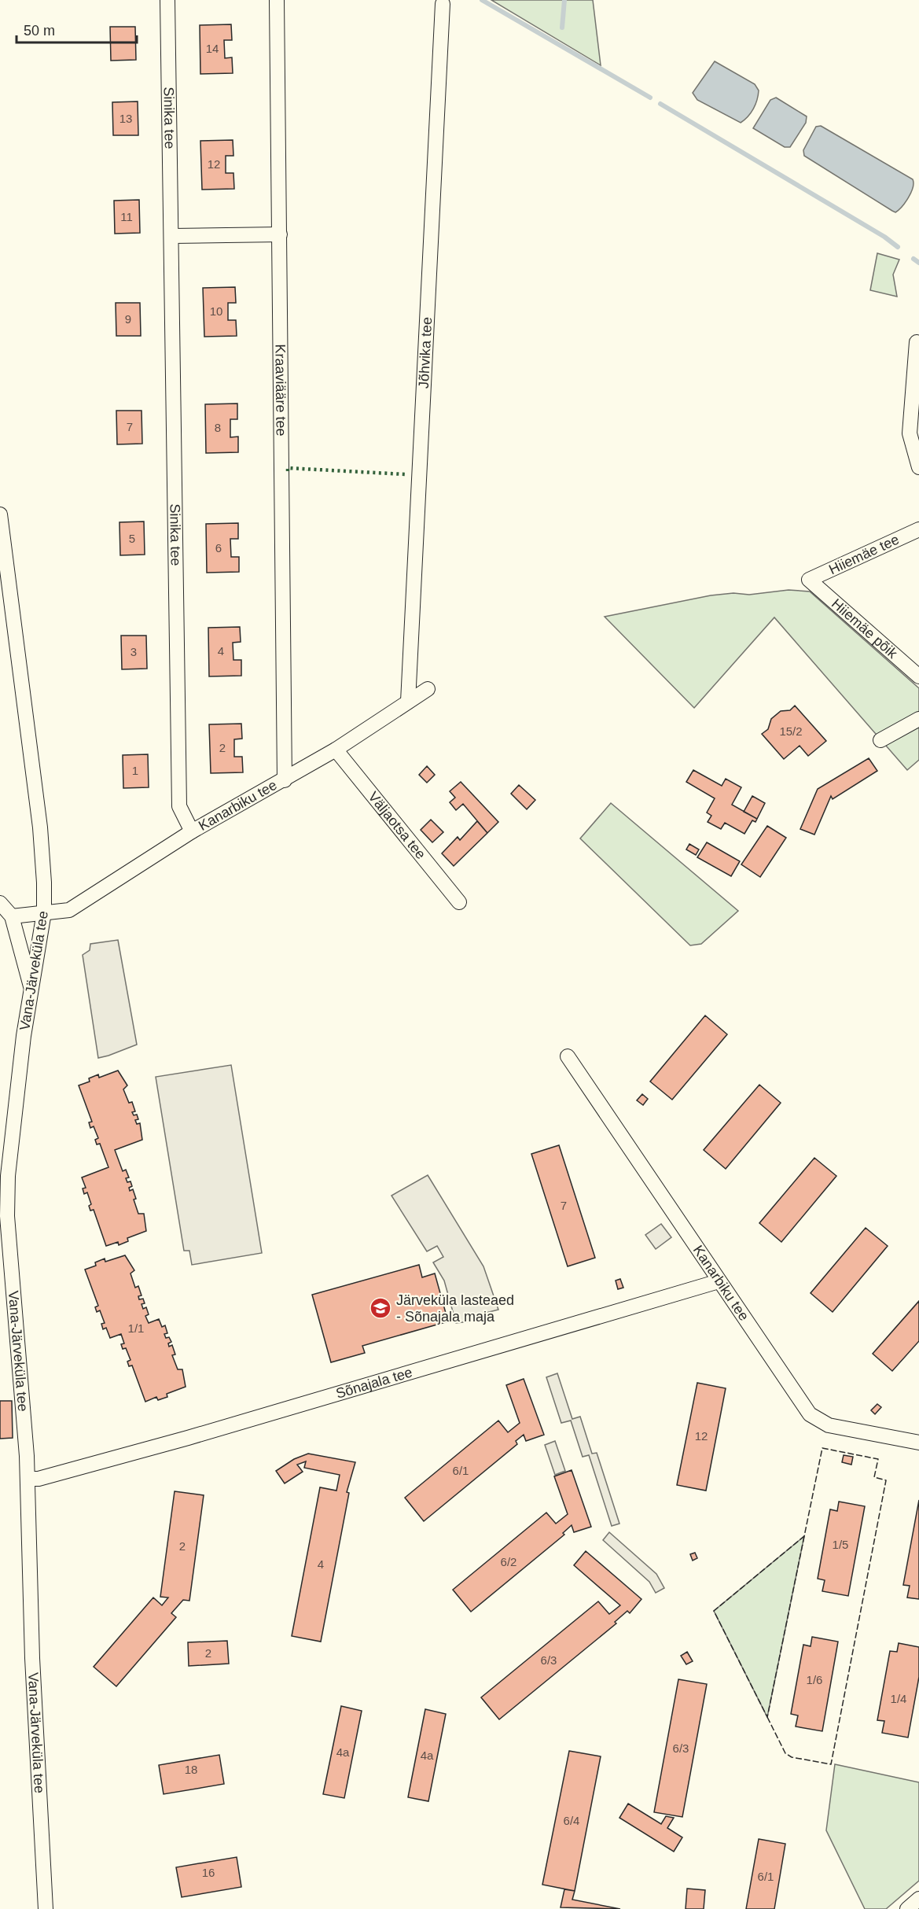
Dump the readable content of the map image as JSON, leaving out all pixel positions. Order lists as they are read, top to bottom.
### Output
{
  "streets": {
    "street": [
      "Sinika tee",
      "Jõhvika tee",
      "Kraaviääre tee",
      "Hiiemäe tee",
      "Hiiemäe põik",
      "Kanarbiku tee",
      "Väljaotsa tee",
      "Vana-Järveküla tee",
      "Sõnajala tee"
    ]
  },
  "crossings": [
    ["Sinika tee", "Kanarbiku tee"],
    ["Jõhvika tee", "Kanarbiku tee"],
    ["Kraaviääre tee", "Kanarbiku tee"],
    ["Hiiemäe tee", "Hiiemäe põik"],
    ["Kanarbiku tee", "Väljaotsa tee"],
    ["Kanarbiku tee", "Vana-Järveküla tee"],
    ["Kanarbiku tee", "Sõnajala tee"],
    ["Vana-Järveküla tee", "Sõnajala tee"]
  ],
  "places": {
    "school or university": ["Järveküla lasteaed - Sõnajala maja"]
  },
  "house_numbers": [
    "14",
    "13",
    "12",
    "11",
    "10",
    "9",
    "7",
    "8",
    "5",
    "6",
    "4",
    "3",
    "15/2",
    "2",
    "1",
    "7",
    "1/1",
    "12",
    "6/1",
    "1/5",
    "2",
    "6/2",
    "4",
    "2",
    "6/3",
    "1/6",
    "1/4",
    "6/3",
    "4a",
    "4a",
    "18",
    "6/4",
    "16",
    "6/1"
  ],
  "scale_bar": "50 m"
}
